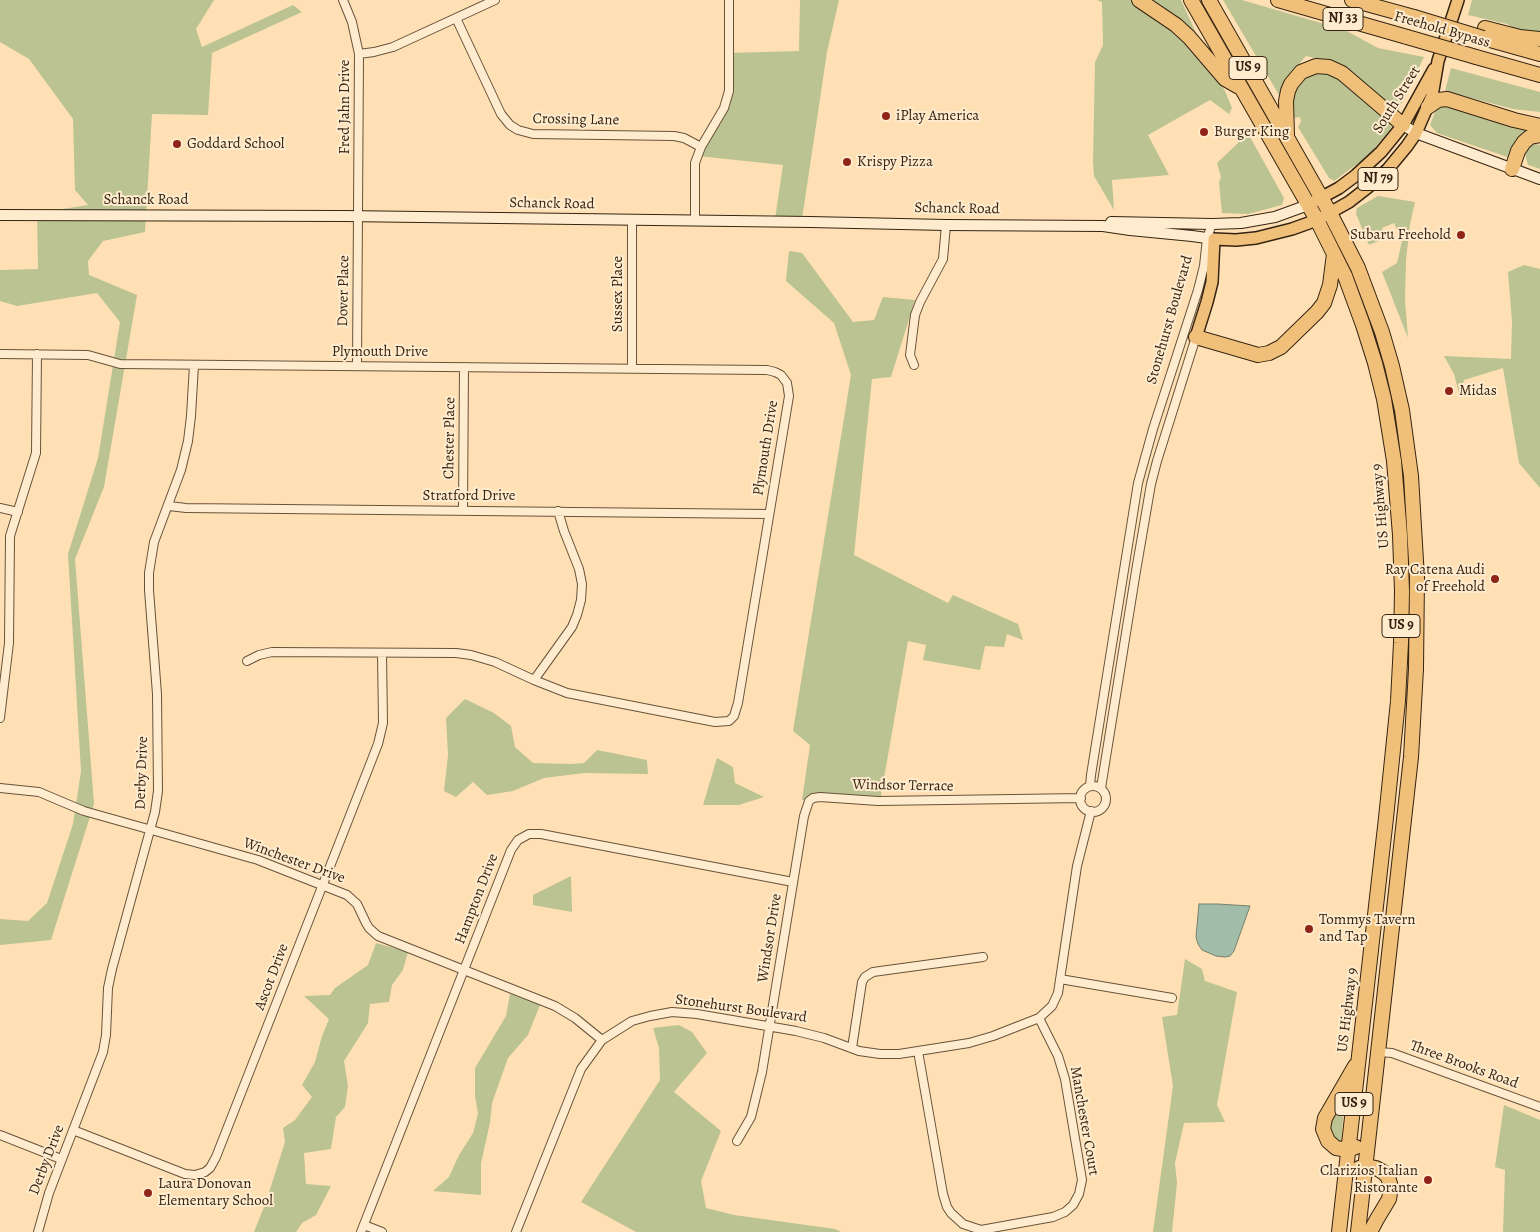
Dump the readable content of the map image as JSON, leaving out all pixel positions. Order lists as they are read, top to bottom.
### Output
{
  "streets": {
    "highway": [
      "NJ 33",
      "Freehold Bypass",
      "US 9",
      "US Highway 9"
    ],
    "main road": [
      "South Street",
      "NJ 79",
      "Schanck Road",
      "Stonehurst Boulevard"
    ],
    "street": [
      "Fred Jahn Drive",
      "Crossing Lane",
      "Dover Place",
      "Sussex Place",
      "Plymouth Drive",
      "Chester Place",
      "Stratford Drive",
      "Derby Drive",
      "Windsor Terrace",
      "Winchester Drive",
      "Hampton Drive",
      "Windsor Drive",
      "Ascot Drive",
      "Three Brooks Road",
      "Manchester Court"
    ]
  },
  "crossings": [
    ["South Street", "Schanck Road"],
    ["South Street", "US Highway 9"],
    ["Fred Jahn Drive", "Schanck Road"],
    ["Fred Jahn Drive", "Dover Place"],
    ["Schanck Road", "Dover Place"],
    ["Schanck Road", "Sussex Place"],
    ["Schanck Road", "Stonehurst Boulevard"],
    ["Schanck Road", "US Highway 9"],
    ["Dover Place", "Plymouth Drive"],
    ["Sussex Place", "Plymouth Drive"],
    ["Stonehurst Boulevard", "Windsor Terrace"],
    ["Stonehurst Boulevard", "Winchester Drive"],
    ["Stonehurst Boulevard", "Windsor Drive"],
    ["Stonehurst Boulevard", "Manchester Court"],
    ["Plymouth Drive", "Chester Place"],
    ["Plymouth Drive", "Stratford Drive"],
    ["Plymouth Drive", "Derby Drive"],
    ["Plymouth Drive", "Ascot Drive"],
    ["Chester Place", "Stratford Drive"],
    ["Stratford Drive", "Derby Drive"],
    ["US Highway 9", "Three Brooks Road"],
    ["Derby Drive", "Winchester Drive"],
    ["Derby Drive", "Ascot Drive"],
    ["Windsor Terrace", "Hampton Drive"],
    ["Windsor Terrace", "Windsor Drive"],
    ["Winchester Drive", "Hampton Drive"],
    ["Winchester Drive", "Ascot Drive"],
    ["Hampton Drive", "Windsor Drive"]
  ],
  "places": [
    "iPlay America",
    "Burger King",
    "Goddard School",
    "Krispy Pizza",
    "Subaru Freehold",
    "Midas",
    "Ray Catena Audi of Freehold",
    "Tommys Tavern and Tap",
    "Clarizios Italian Ristorante",
    "Laura Donovan Elementary School"
  ]
}
